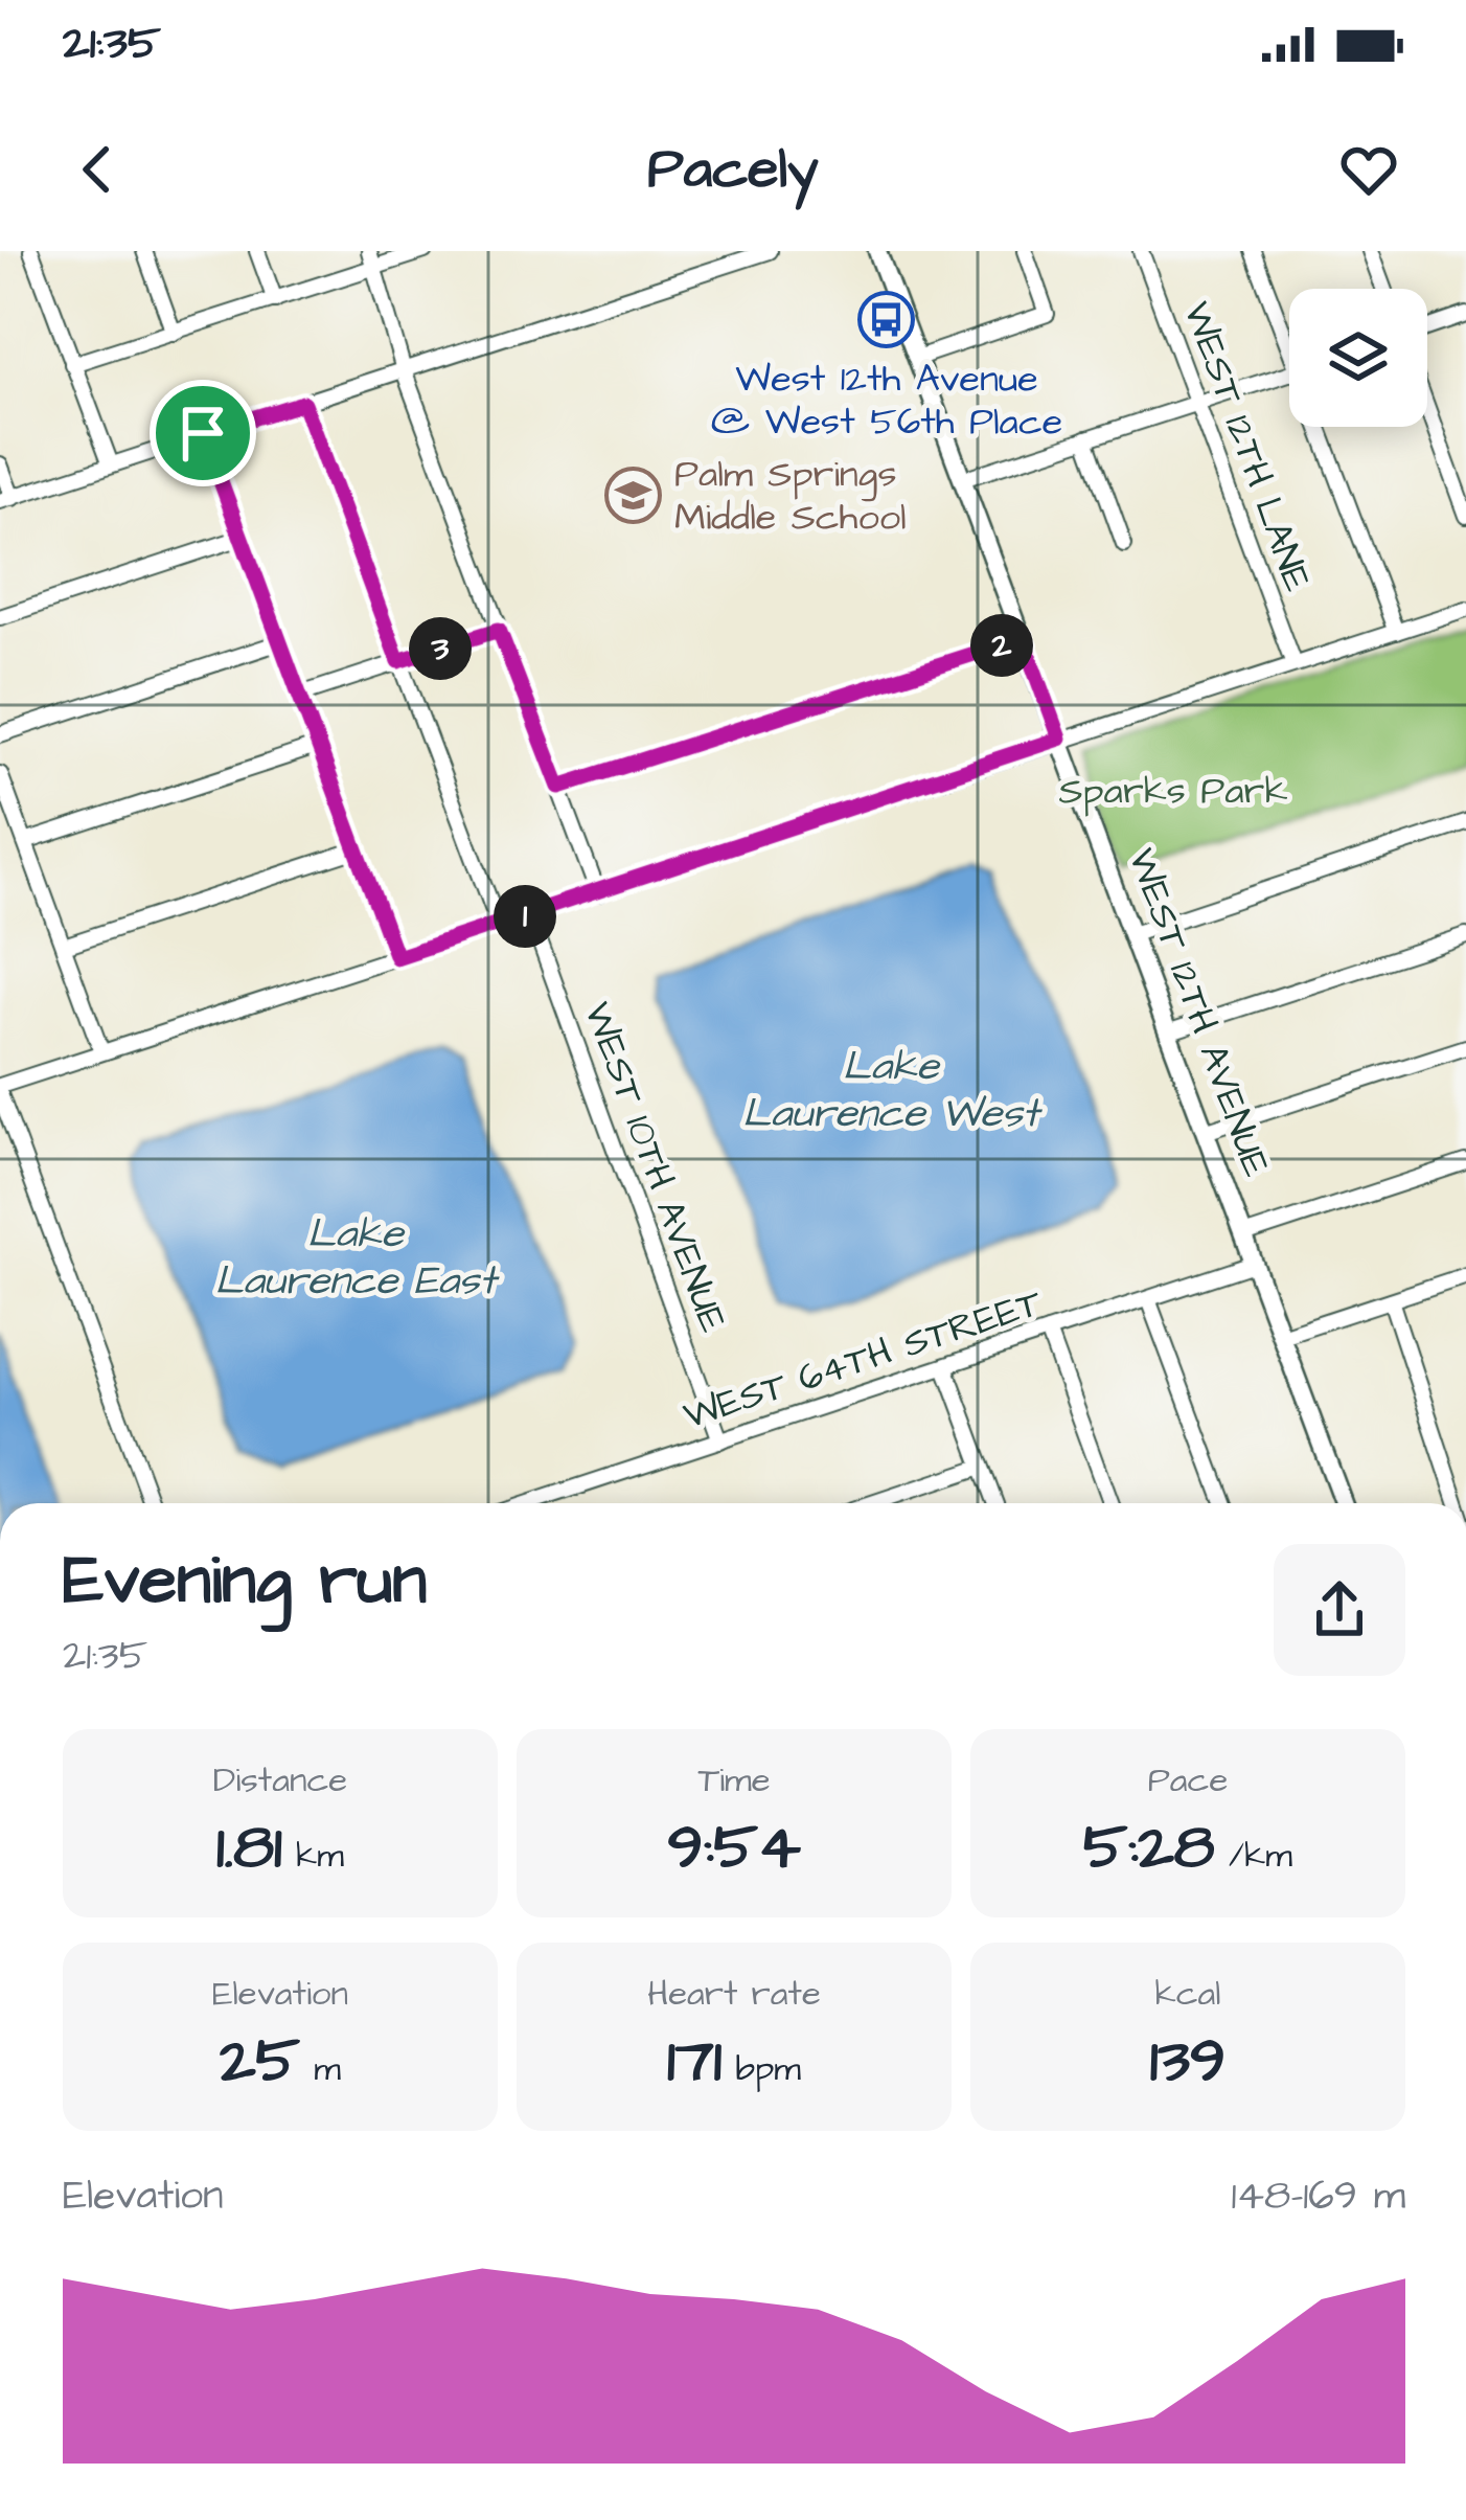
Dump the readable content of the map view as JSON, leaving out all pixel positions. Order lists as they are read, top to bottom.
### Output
{
  "streets": {
    "main road": ["WEST 12TH AVENUE"],
    "street": ["WEST 12TH LANE", "WEST 10TH AVENUE", "WEST 64TH STREET"]
  },
  "crossings": [
    ["WEST 12TH AVENUE", "WEST 64TH STREET"],
    ["WEST 10TH AVENUE", "WEST 64TH STREET"]
  ],
  "water": ["Lake Laurence West", "Lake Laurence East"],
  "parks": ["Sparks Park"],
  "places": {
    "bus stop": ["West 12th Avenue @ West 56th Place"],
    "school or university": ["Palm Springs Middle School"]
  },
  "page": {
    "status": "21:35",
    "header": "Pacely",
    "pins": ["2", "3", "1"],
    "heading": ["Evening run", "21:35"],
    "stats": [
      ["Distance", "1.81 km"],
      ["Time", "9:54"],
      ["Pace", "5:28 /km"],
      ["Elevation", "25 m"],
      ["Heart rate", "171 bpm"],
      ["kcal", "139"]
    ],
    "chart": ["Elevation", "148–169 m"]
  }
}
